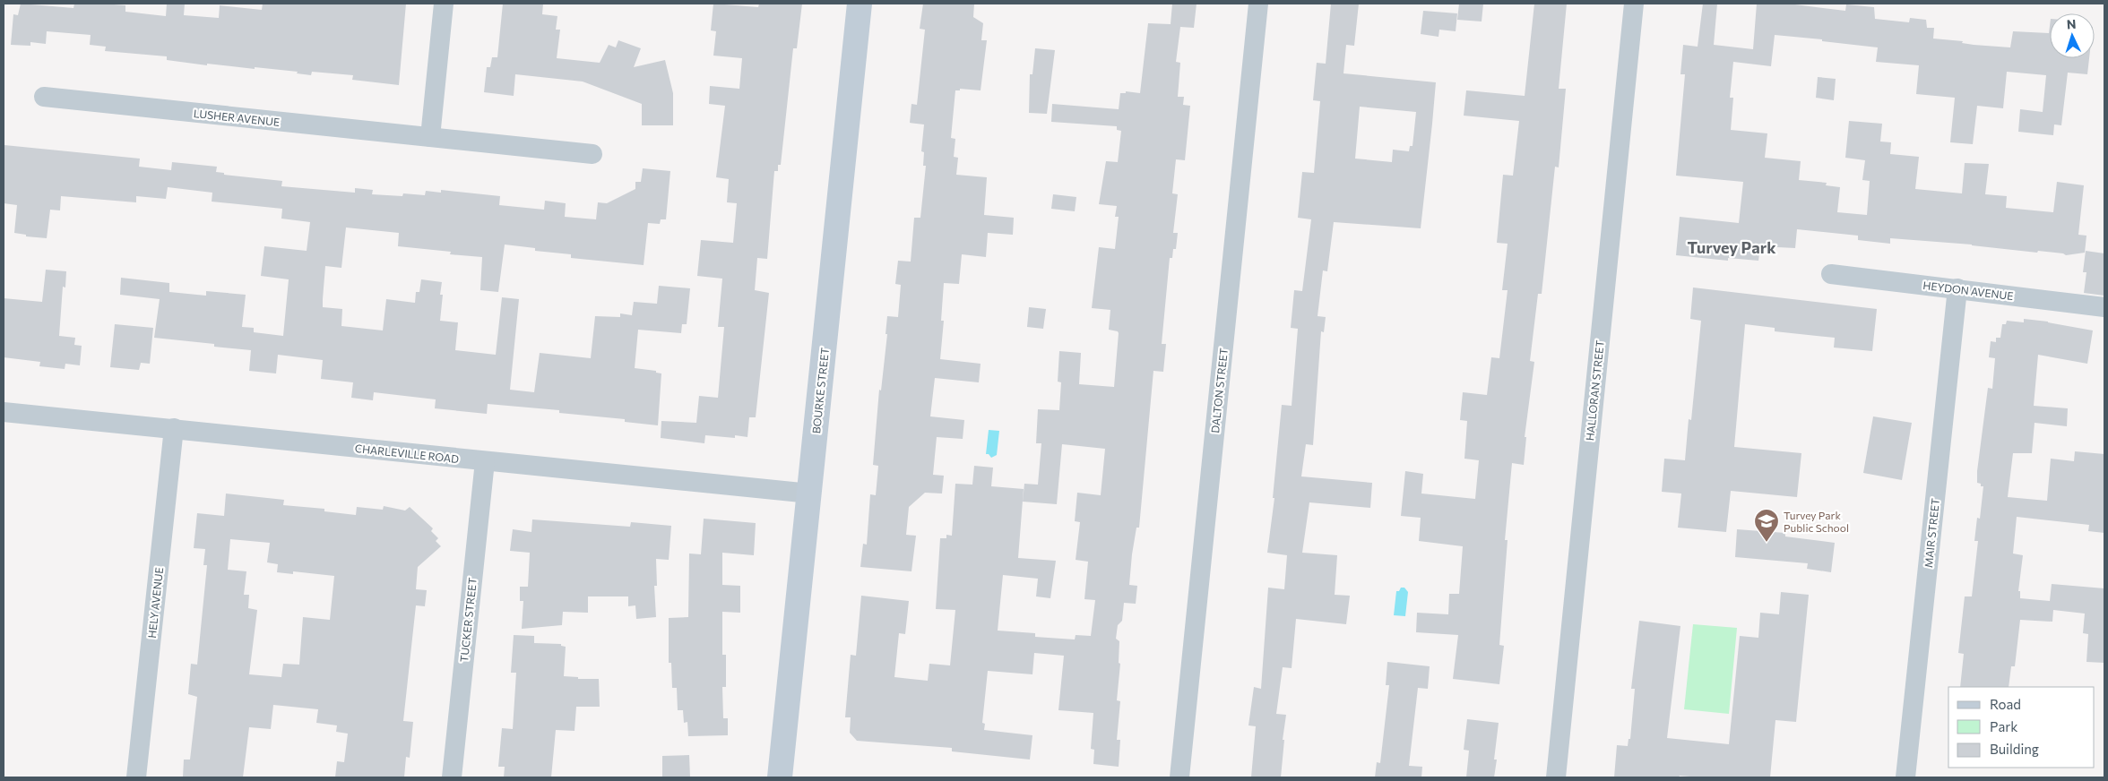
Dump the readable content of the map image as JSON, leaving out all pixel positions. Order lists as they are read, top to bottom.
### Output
{
  "streets": {
    "main road": ["BOURKE STREET"],
    "street": [
      "LUSHER AVENUE",
      "HEYDON AVENUE",
      "DALTON STREET",
      "HALLORAN STREET",
      "CHARLEVILLE ROAD",
      "MAIR STREET",
      "HELY AVENUE",
      "TUCKER STREET"
    ]
  },
  "crossings": [
    ["HEYDON AVENUE", "MAIR STREET"],
    ["BOURKE STREET", "CHARLEVILLE ROAD"],
    ["CHARLEVILLE ROAD", "HELY AVENUE"],
    ["CHARLEVILLE ROAD", "TUCKER STREET"]
  ],
  "districts": ["Turvey Park"],
  "places": {
    "school or university": ["Turvey Park Public School"]
  },
  "legend": ["Road", "Park", "Building"],
  "north": "top"
}
